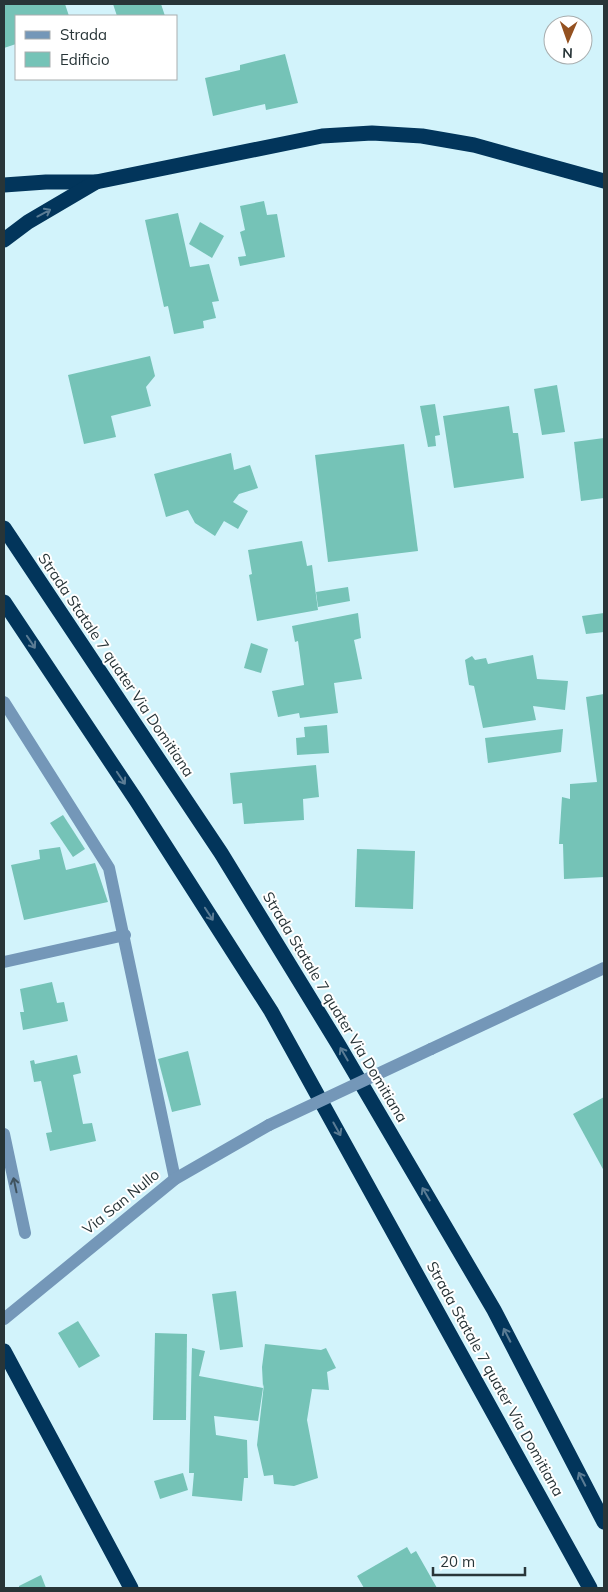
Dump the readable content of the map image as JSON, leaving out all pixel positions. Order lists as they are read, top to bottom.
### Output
{
  "streets": {
    "highway": ["Strada Statale 7 quater Via Domitiana"],
    "street": ["Via San Nullo"]
  },
  "legend": ["Strada", "Edificio"],
  "scale_bar": "20 m",
  "north": "bottom"
}
